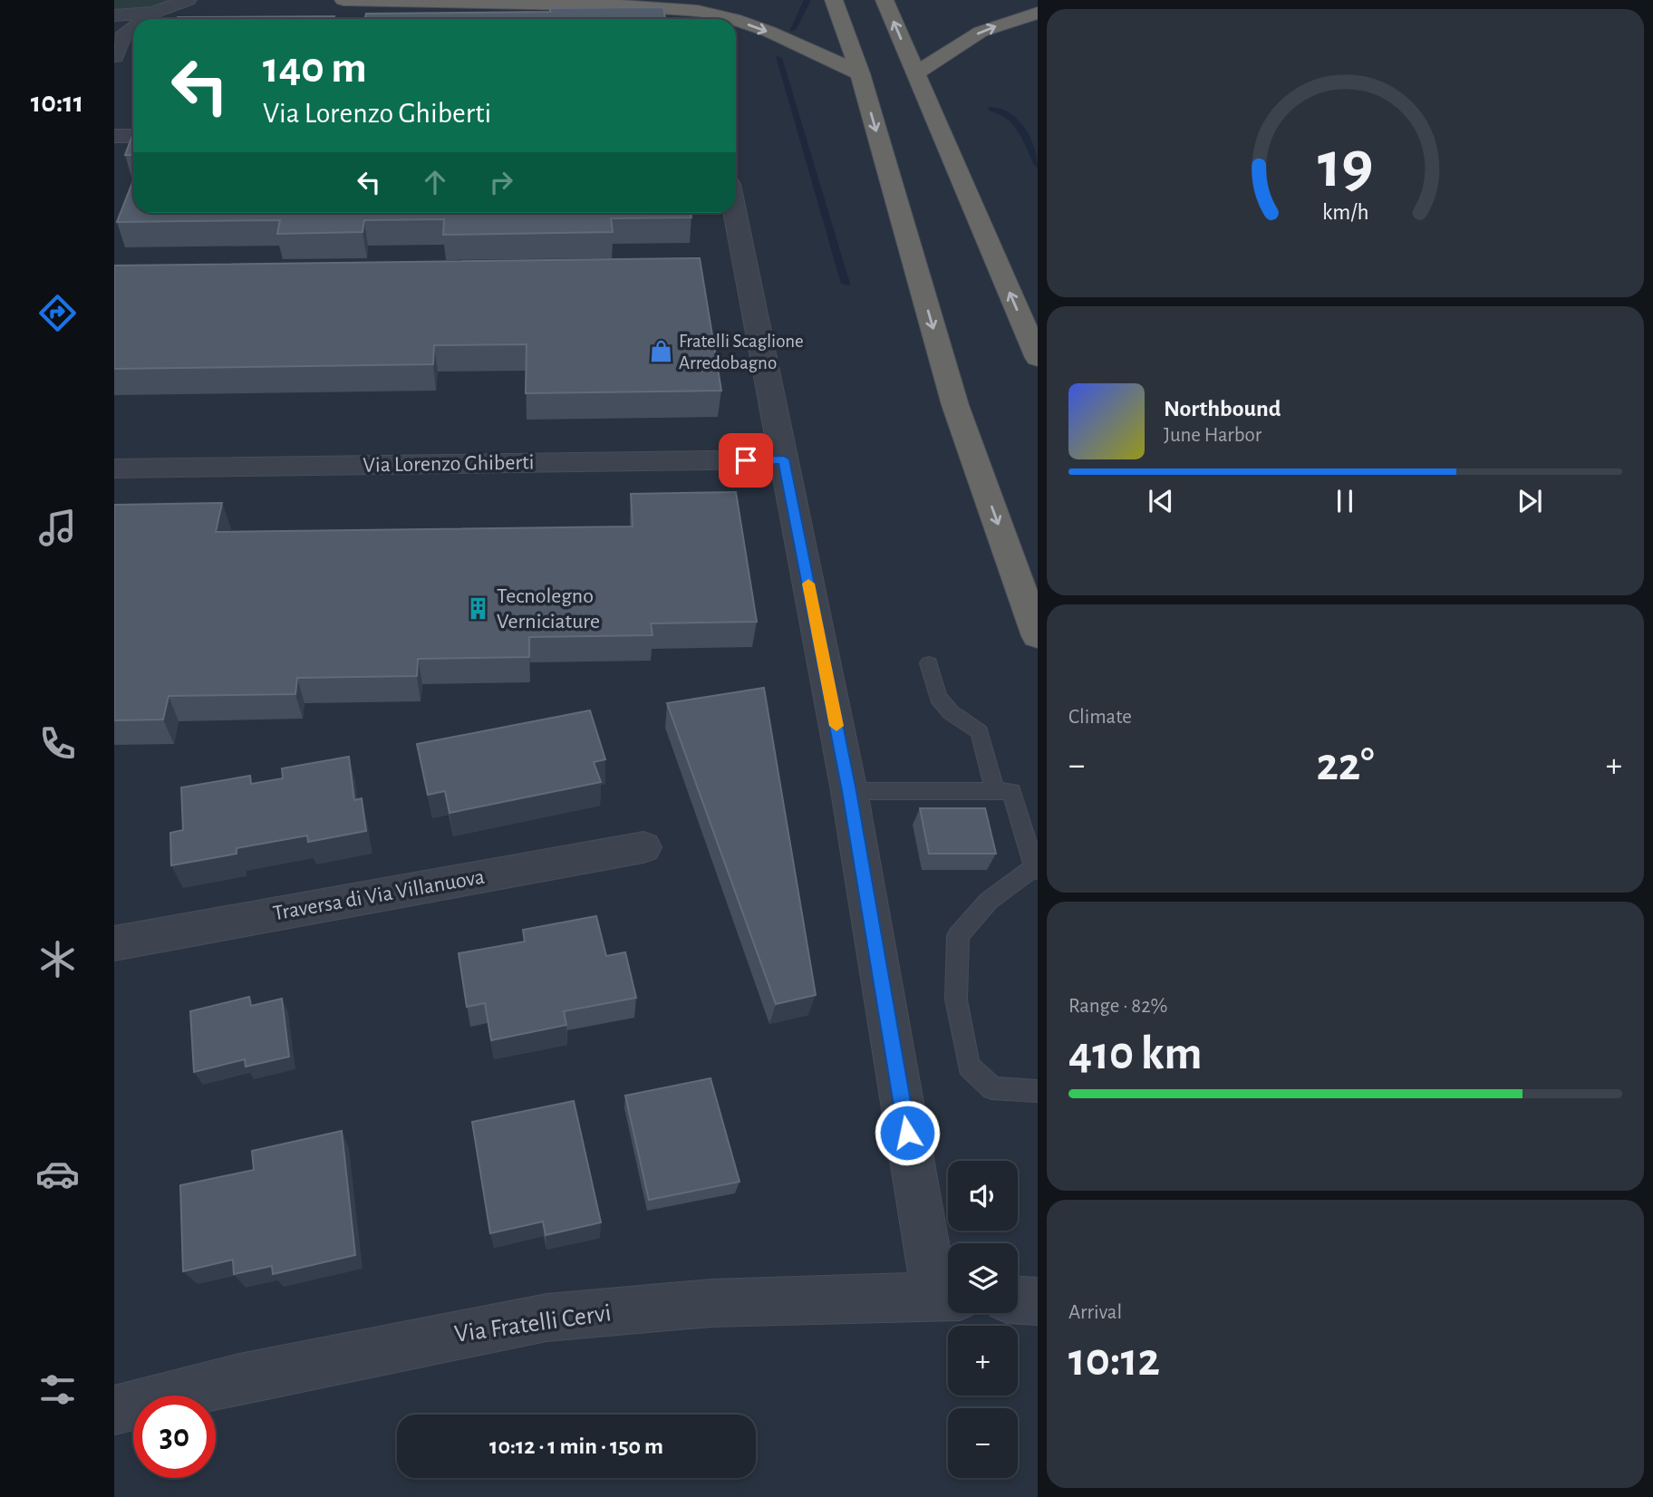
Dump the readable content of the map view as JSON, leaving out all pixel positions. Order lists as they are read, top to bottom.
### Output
{
  "streets": {
    "street": ["Via Lorenzo Ghiberti", "Traversa di Via Villanuova", "Via Fratelli Cervi"]
  },
  "places": {
    "shop": ["Fratelli Scaglione Arredobagno"],
    "building": ["Tecnolegno Verniciature"]
  },
  "page": {
    "tabs": "10:11",
    "turn": ["140 m", "Via Lorenzo Ghiberti"],
    "song": ["Northbound", "June Harbor"],
    "tile": [
      "Climate",
      ["Range · 82%", "410 km"],
      ["Arrival", "10:12"]
    ],
    "heat": ["−", "22°", "+"],
    "map_buttons": ["+", "−"],
    "limit": "30",
    "trip": "10:12 · 1 min · 150 m",
    "gauge": ["19", "km/h"]
  }
}
